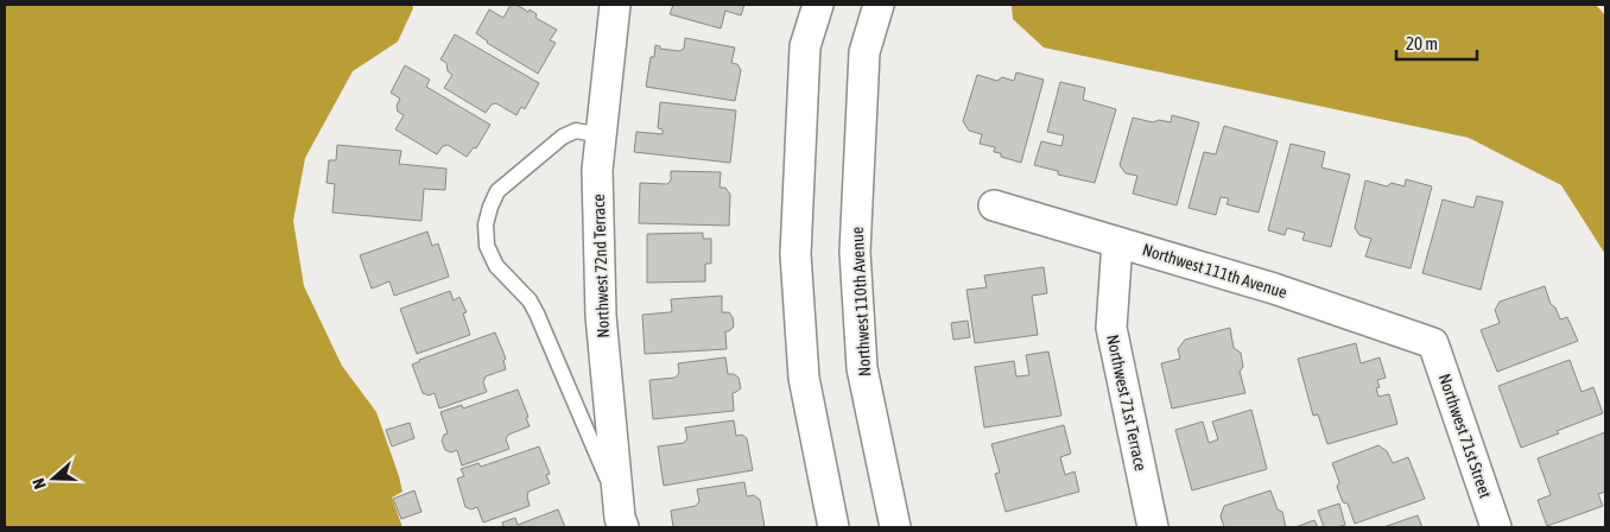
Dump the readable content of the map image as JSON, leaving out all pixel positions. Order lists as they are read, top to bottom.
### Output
{
  "streets": {
    "street": [
      "Northwest 72nd Terrace",
      "Northwest 111th Avenue",
      "Northwest 110th Avenue",
      "Northwest 71st Terrace",
      "Northwest 71st Street"
    ]
  },
  "crossings": [
    ["Northwest 111th Avenue", "Northwest 71st Terrace"],
    ["Northwest 111th Avenue", "Northwest 71st Street"]
  ],
  "scale_bar": "20 m",
  "north": "left"
}
